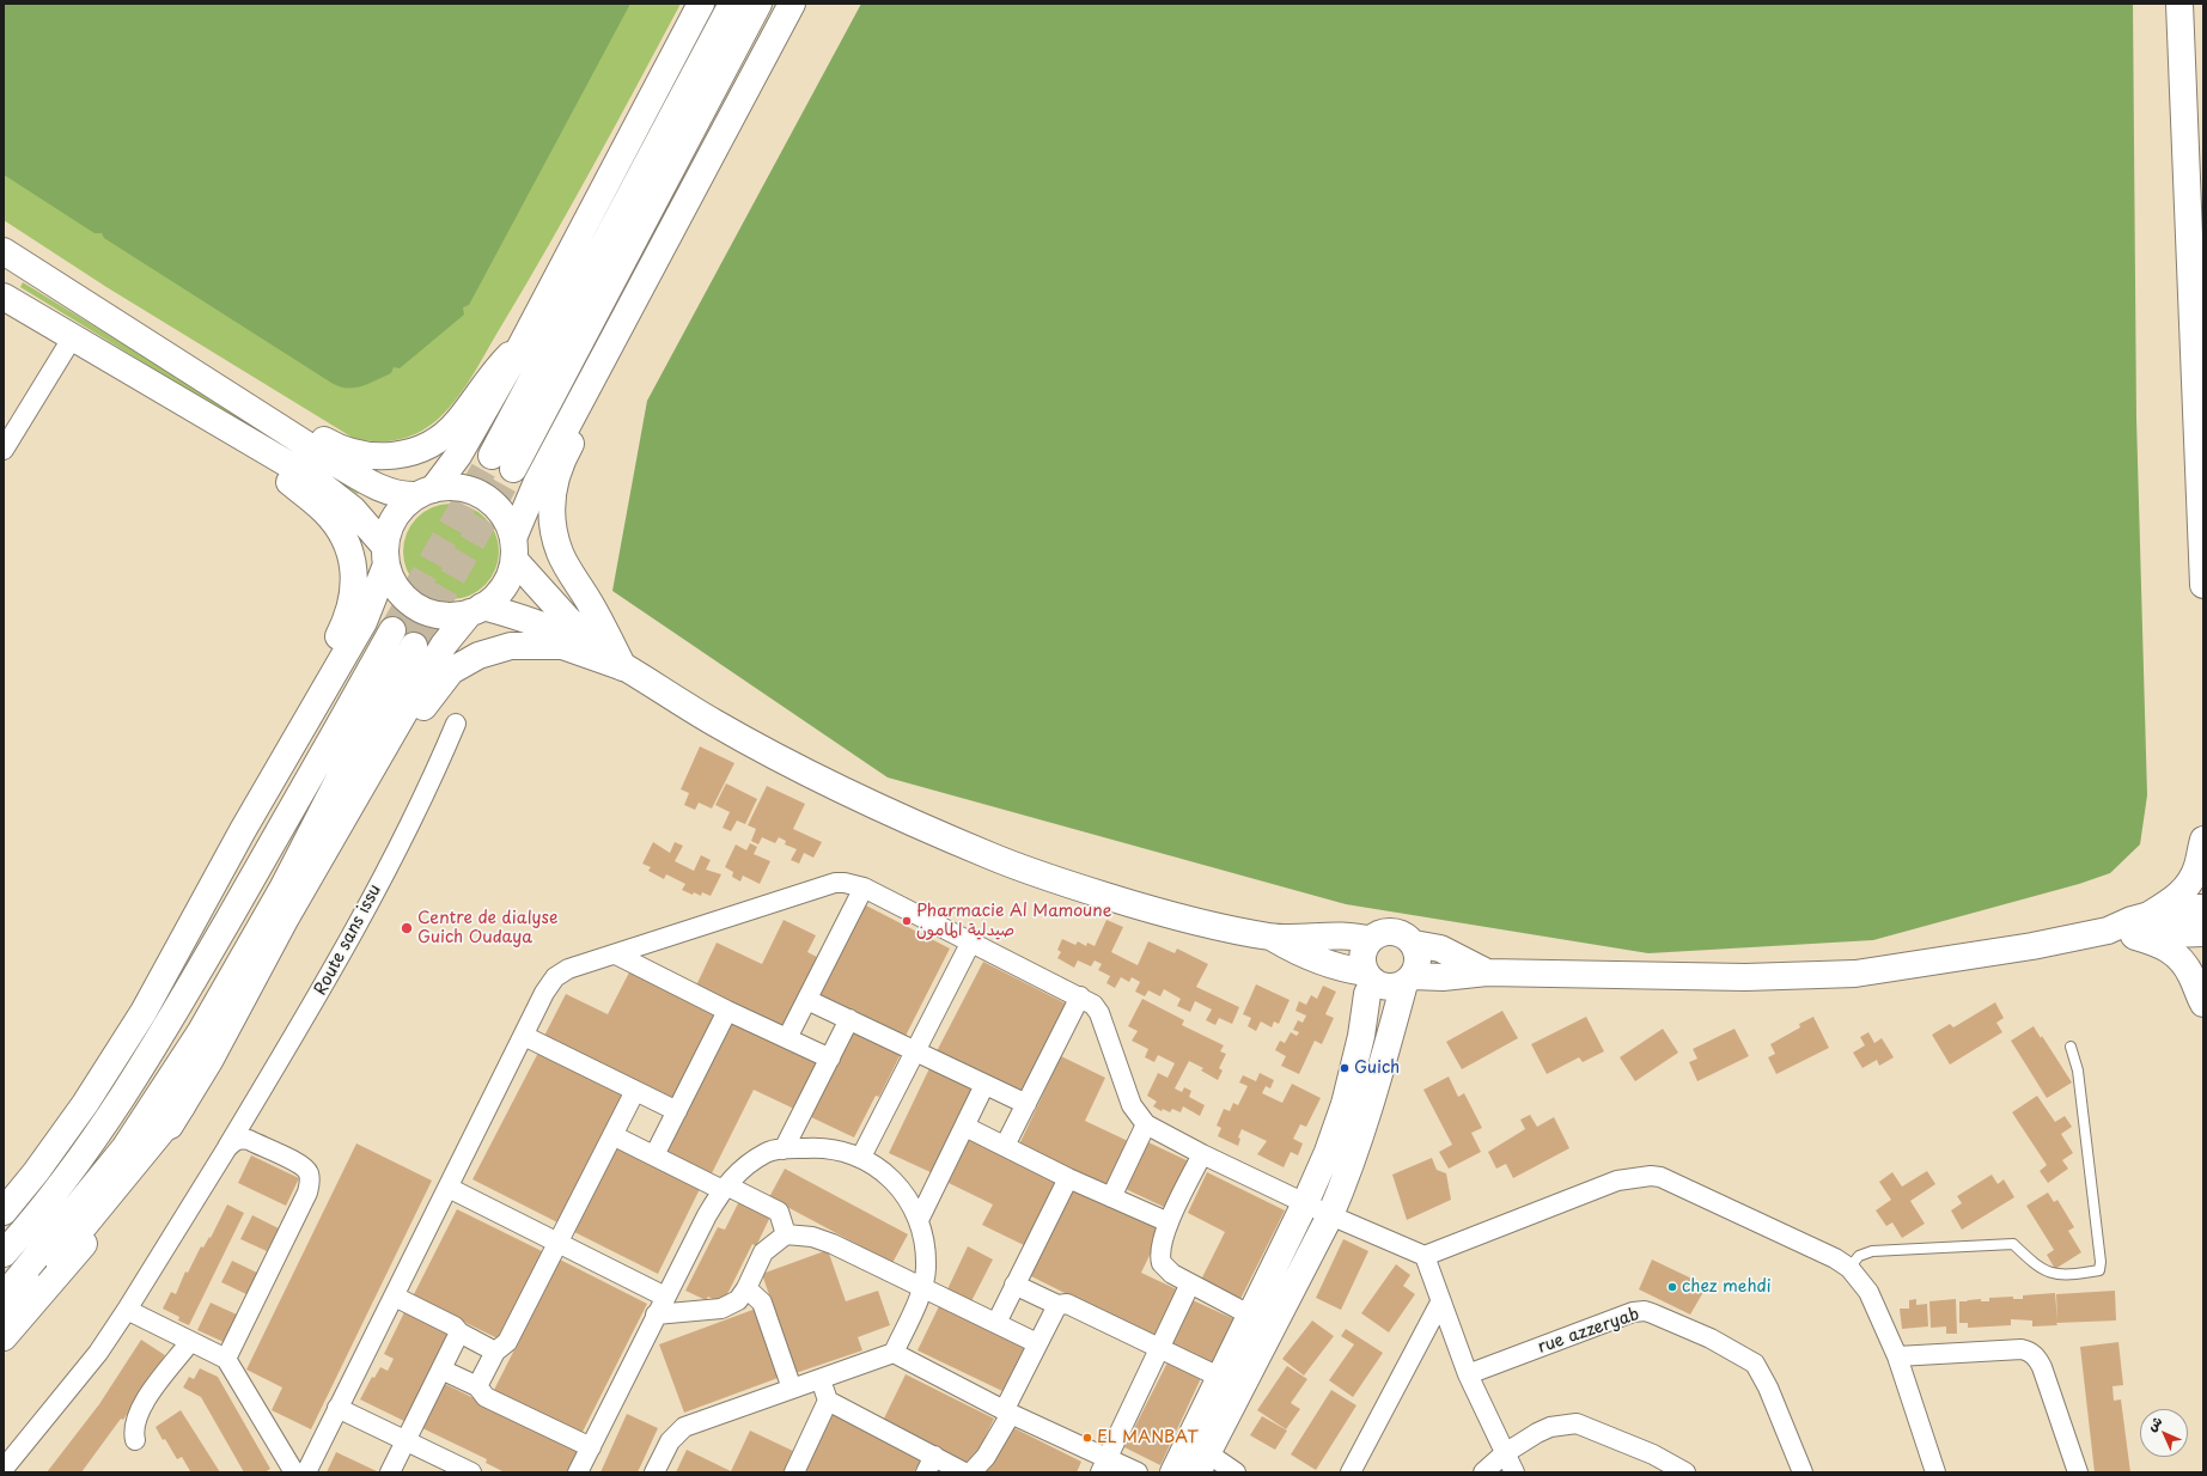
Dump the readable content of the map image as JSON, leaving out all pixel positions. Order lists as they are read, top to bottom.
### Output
{
  "streets": {
    "street": ["Route sans issu", "rue azzeryab"]
  },
  "places": [
    "Pharmacie Al Mamoune صيدلية المامون",
    "Centre de dialyse Guich Oudaya",
    "Guich",
    "chez mehdi",
    "EL MANBAT"
  ],
  "north": "top left"
}
